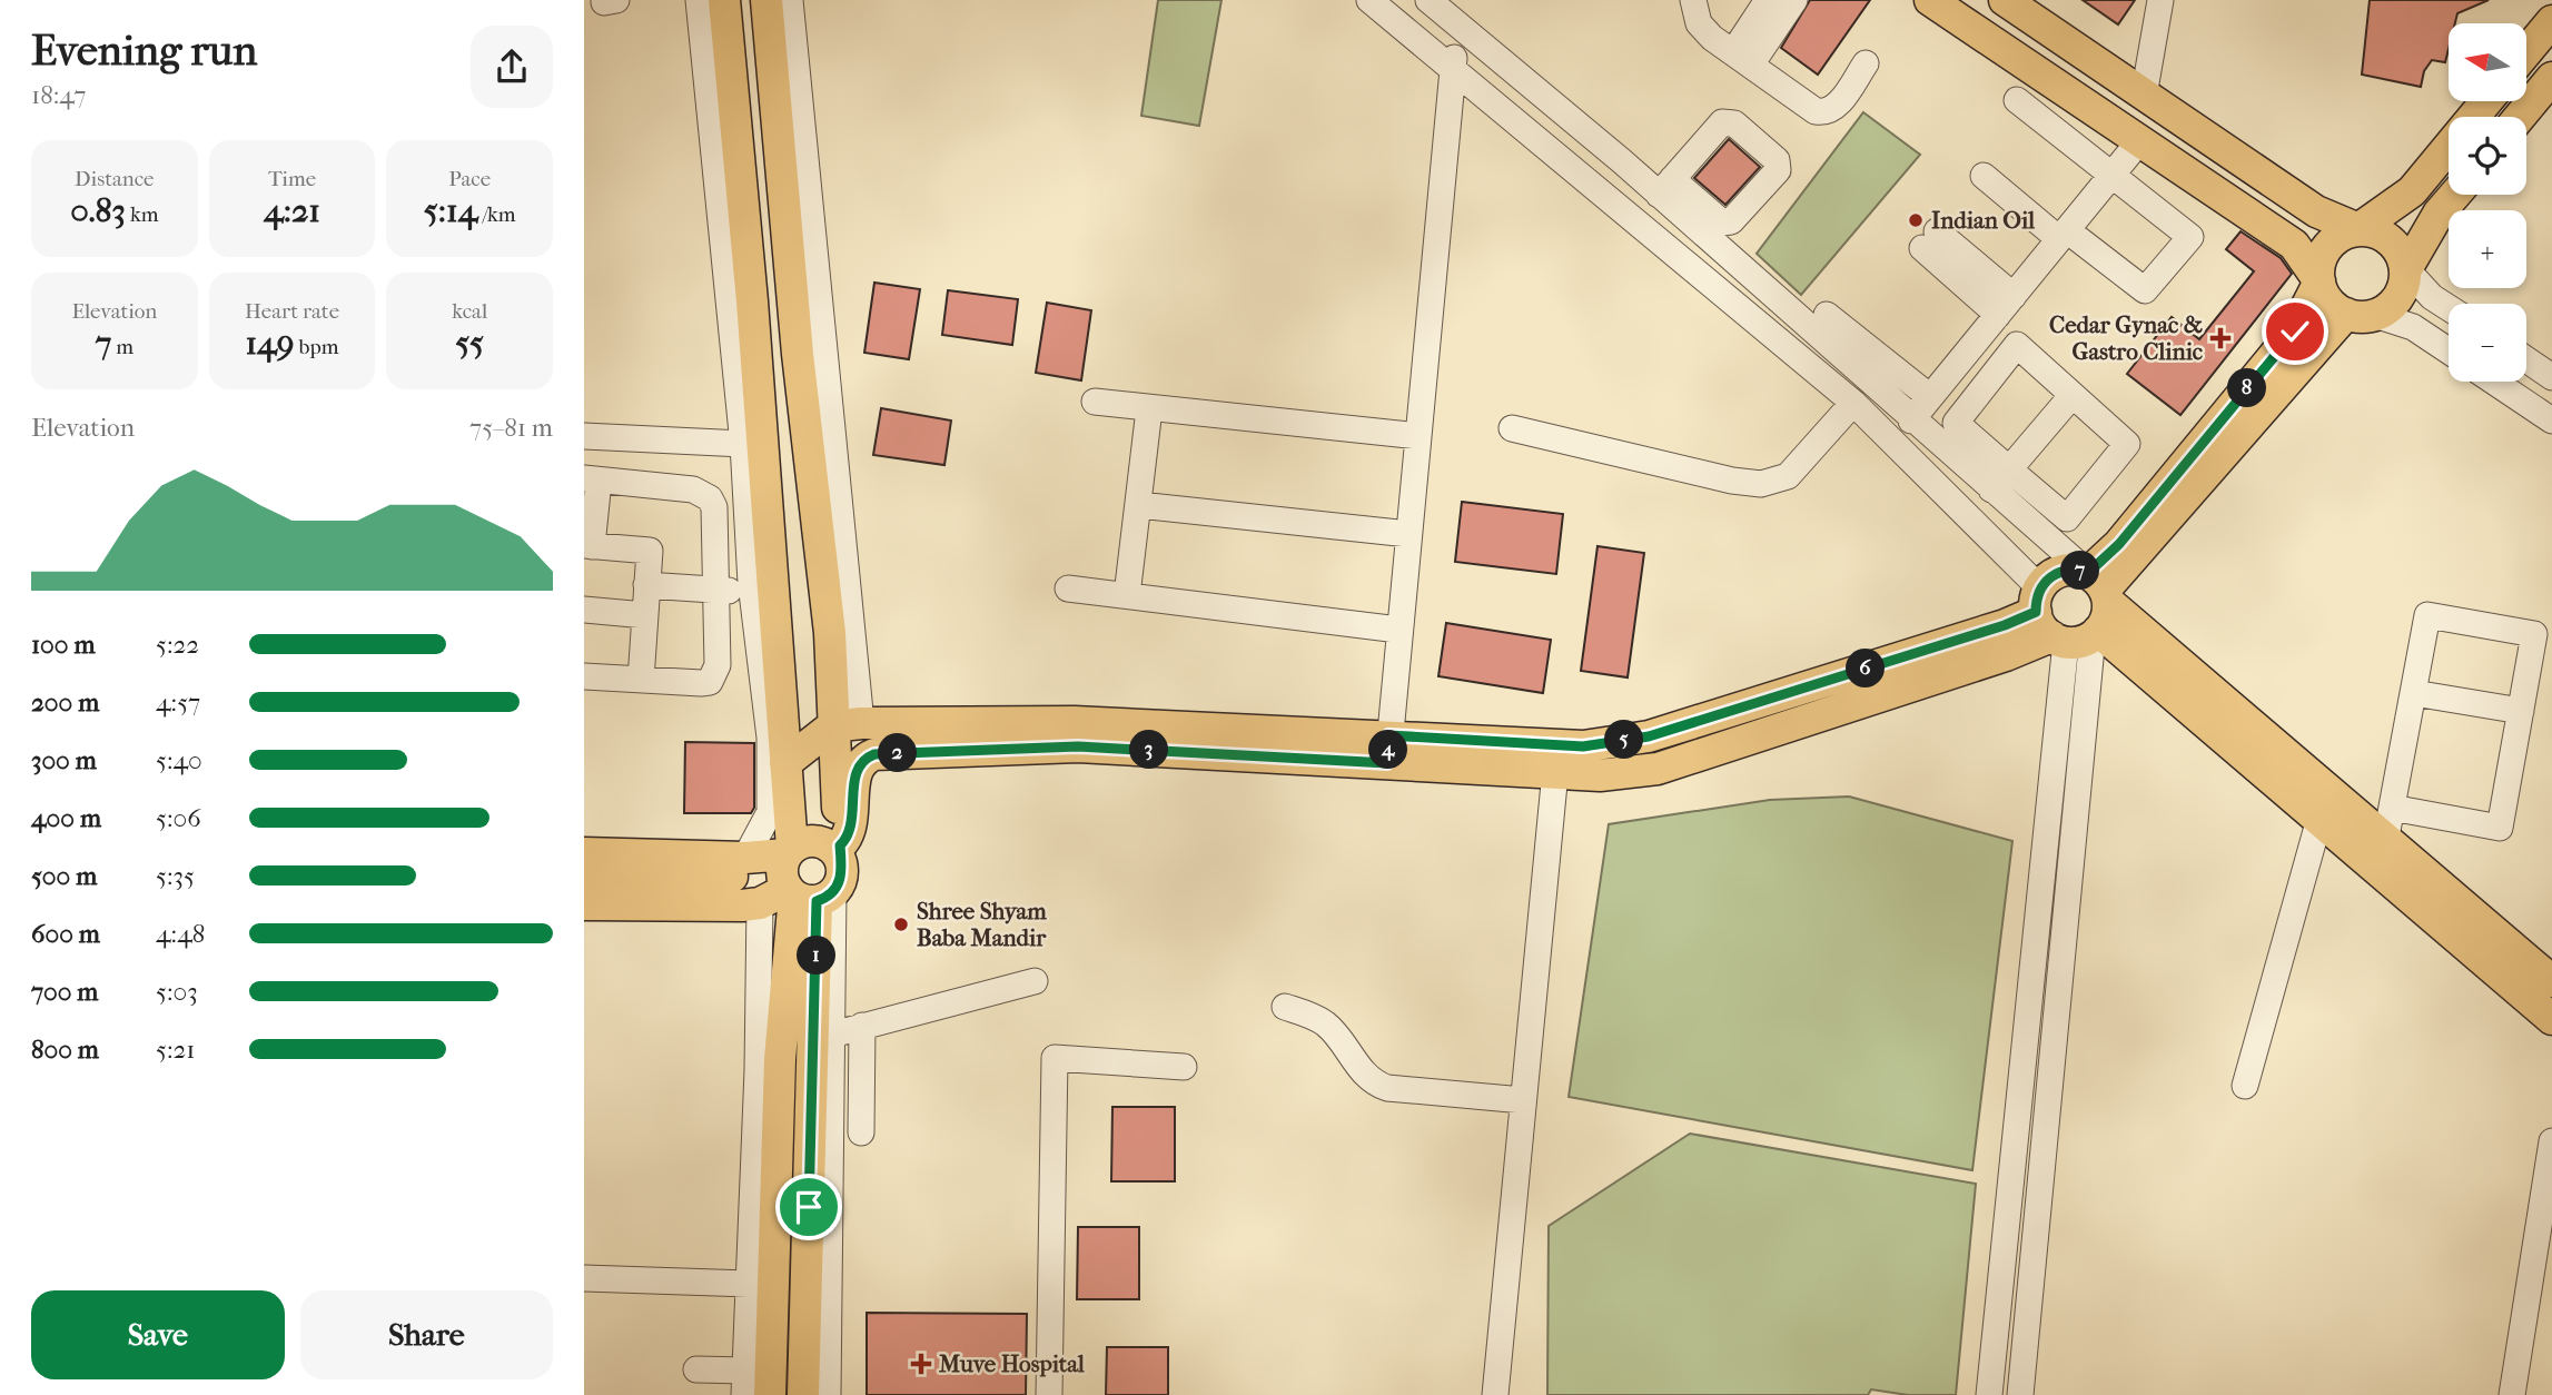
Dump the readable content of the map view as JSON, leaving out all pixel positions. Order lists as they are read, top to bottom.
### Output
{
  "places": {
    "other": ["Indian Oil", "Shree Shyam Baba Mandir"],
    "health": ["Cedar Gynac & Gastro Clinic", "Muve Hospital"]
  },
  "north": "left",
  "page": {
    "heading": ["Evening run", "18:47"],
    "map_buttons": ["+", "−"],
    "stats": [
      ["Distance", "0.83 km"],
      ["Time", "4:21"],
      ["Pace", "5:14 /km"],
      ["Elevation", "7 m"],
      ["Heart rate", "149 bpm"],
      ["kcal", "55"]
    ],
    "pins": [
      "8",
      "7",
      "6",
      "5",
      "3",
      "4",
      "2",
      "1"
    ],
    "chart": ["Elevation", "75–81 m"],
    "list": [
      {
        "name": "100 m",
        "note": "5:22"
      },
      {
        "name": "200 m",
        "note": "4:57"
      },
      {
        "name": "300 m",
        "note": "5:40"
      },
      {
        "name": "400 m",
        "note": "5:06"
      },
      {
        "name": "500 m",
        "note": "5:35"
      },
      {
        "name": "600 m",
        "note": "4:48"
      },
      {
        "name": "700 m",
        "note": "5:03"
      },
      {
        "name": "800 m",
        "note": "5:21"
      }
    ],
    "buttons": ["Save", "Share"]
  }
}
